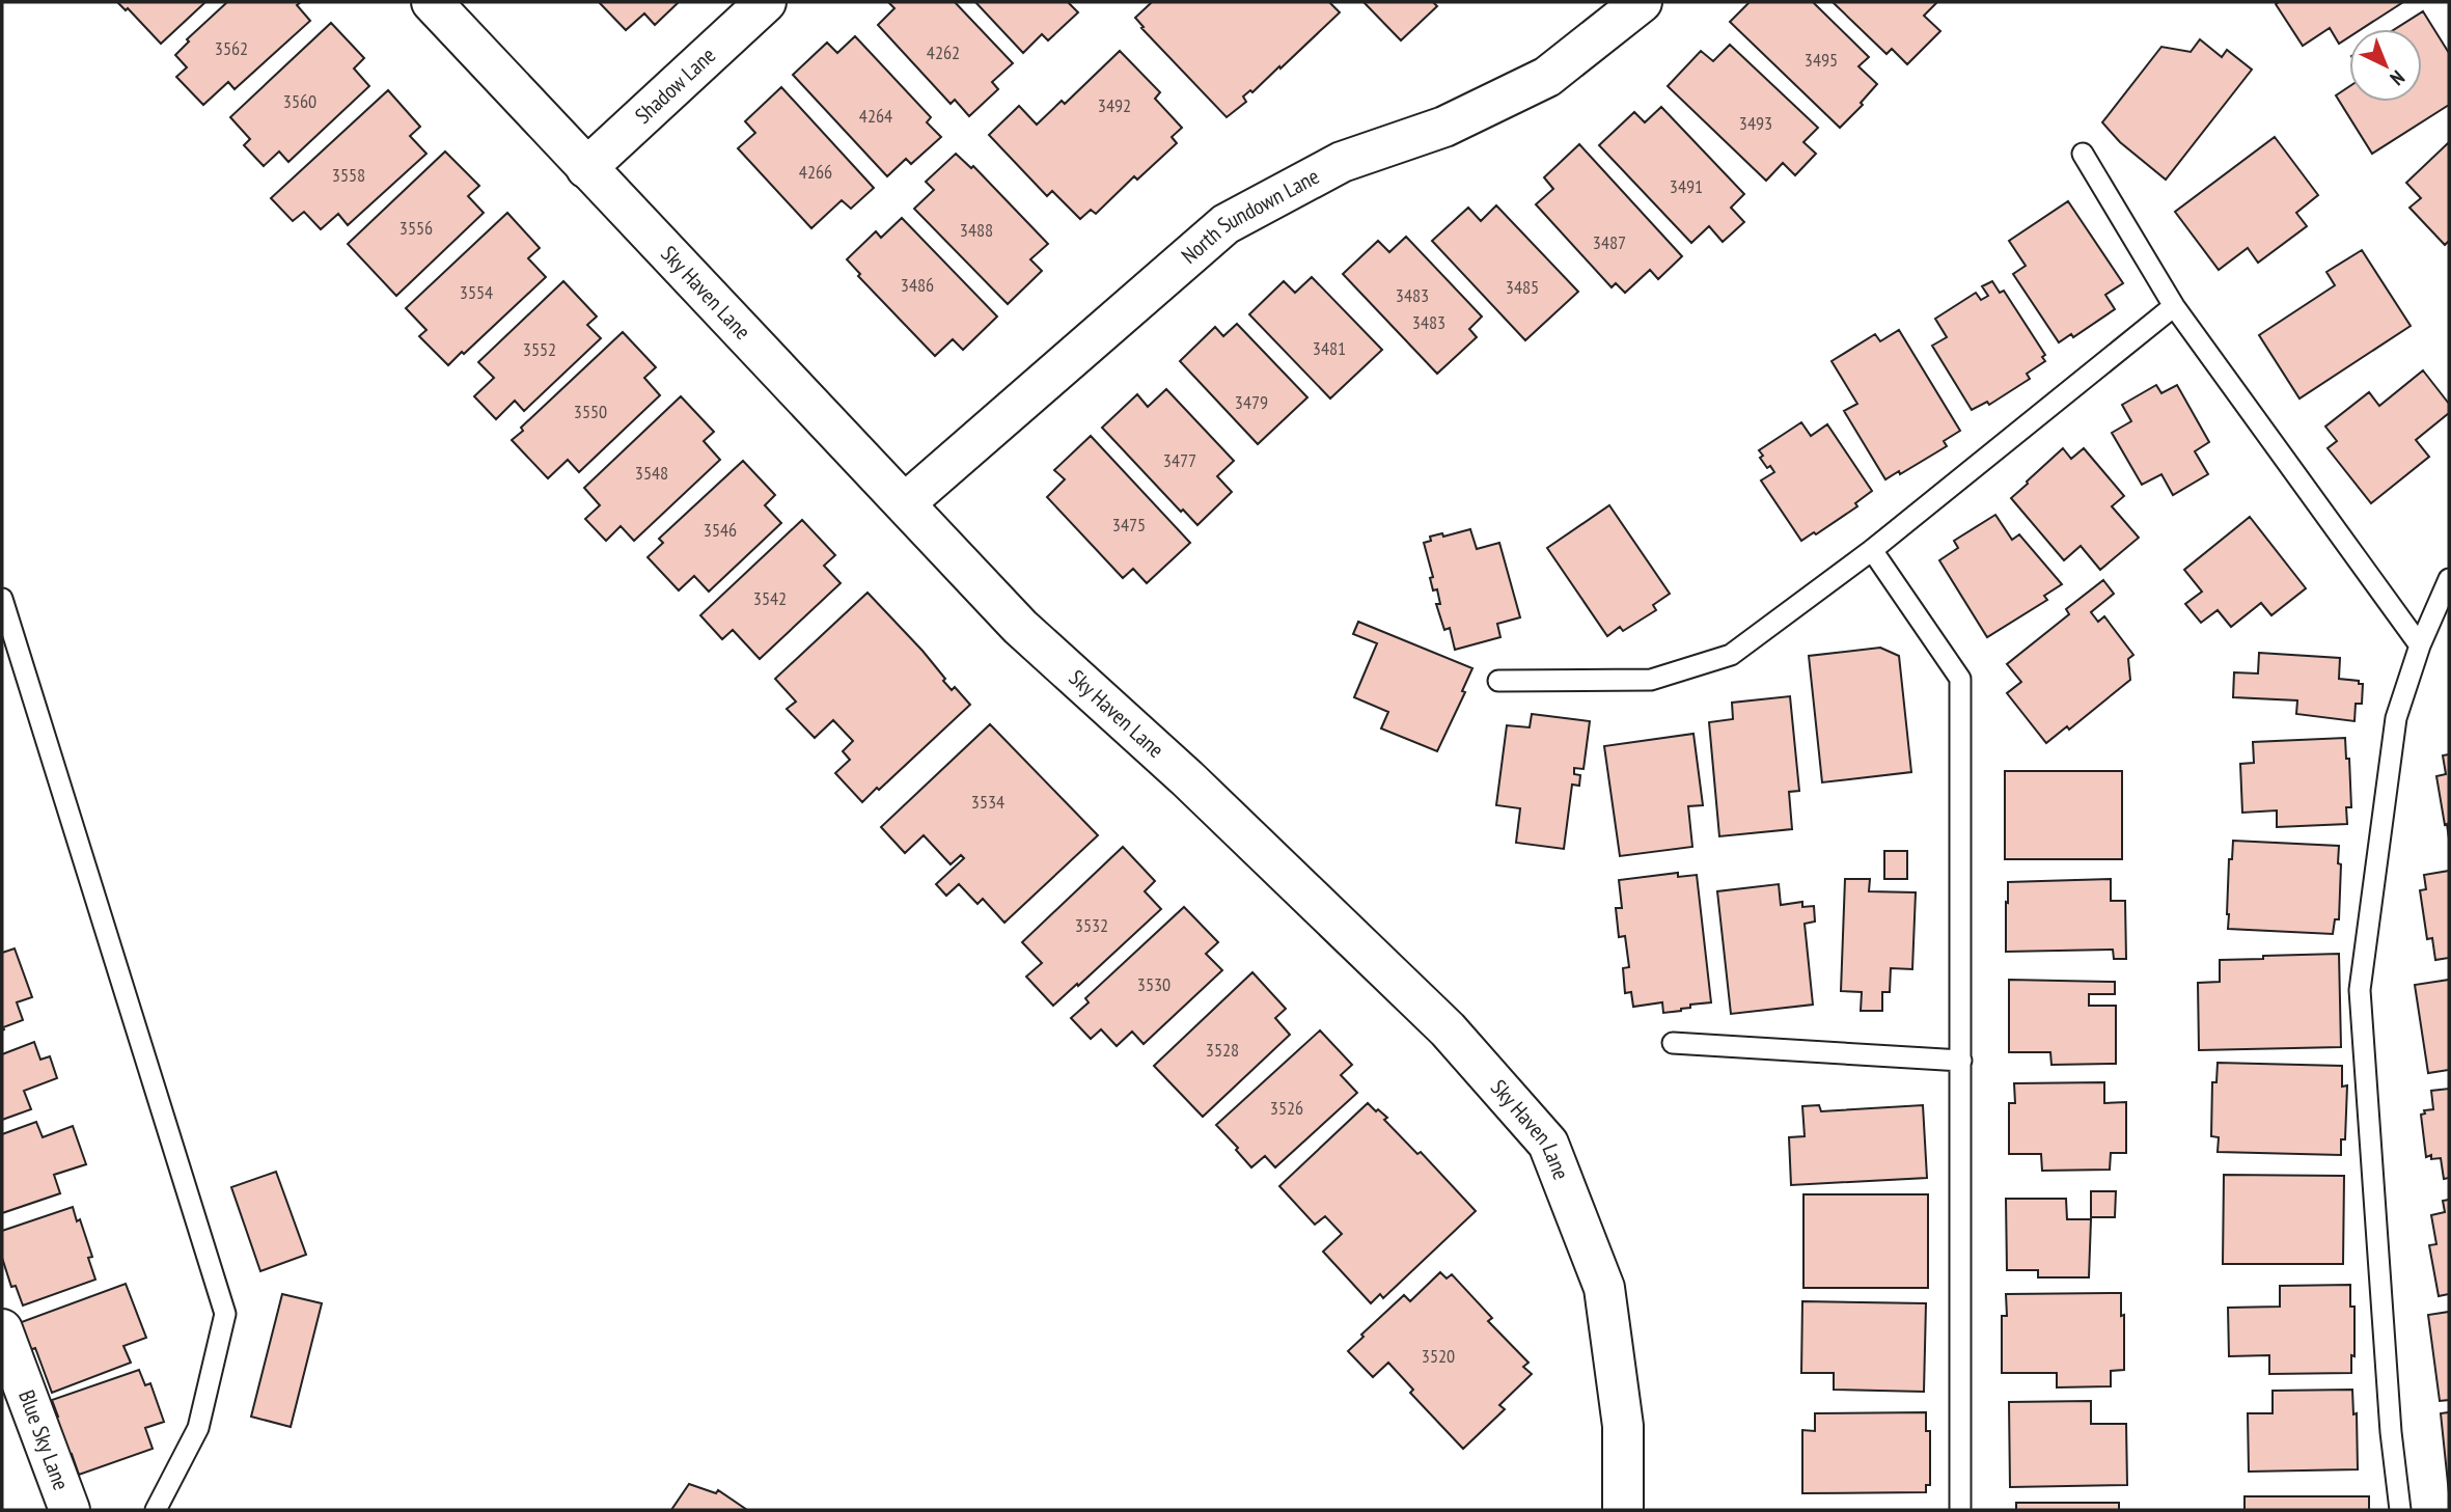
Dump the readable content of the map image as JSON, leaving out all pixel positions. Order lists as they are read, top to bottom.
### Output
{
  "streets": {
    "street": [
      "Shadow Lane",
      "North Sundown Lane",
      "Sky Haven Lane",
      "Blue Sky Lane"
    ]
  },
  "crossings": [
    ["Shadow Lane", "Sky Haven Lane"],
    ["North Sundown Lane", "Sky Haven Lane"]
  ],
  "house_numbers": [
    "3562",
    "4262",
    "3495",
    "3560",
    "3492",
    "4264",
    "3493",
    "4266",
    "3558",
    "3491",
    "3556",
    "3488",
    "3487",
    "3486",
    "3485",
    "3554",
    "3483",
    "3483",
    "3481",
    "3552",
    "3479",
    "3550",
    "3477",
    "3548",
    "3475",
    "3546",
    "3542",
    "3534",
    "3532",
    "3530",
    "3528",
    "3526",
    "3520"
  ],
  "north": "bottom right"
}
